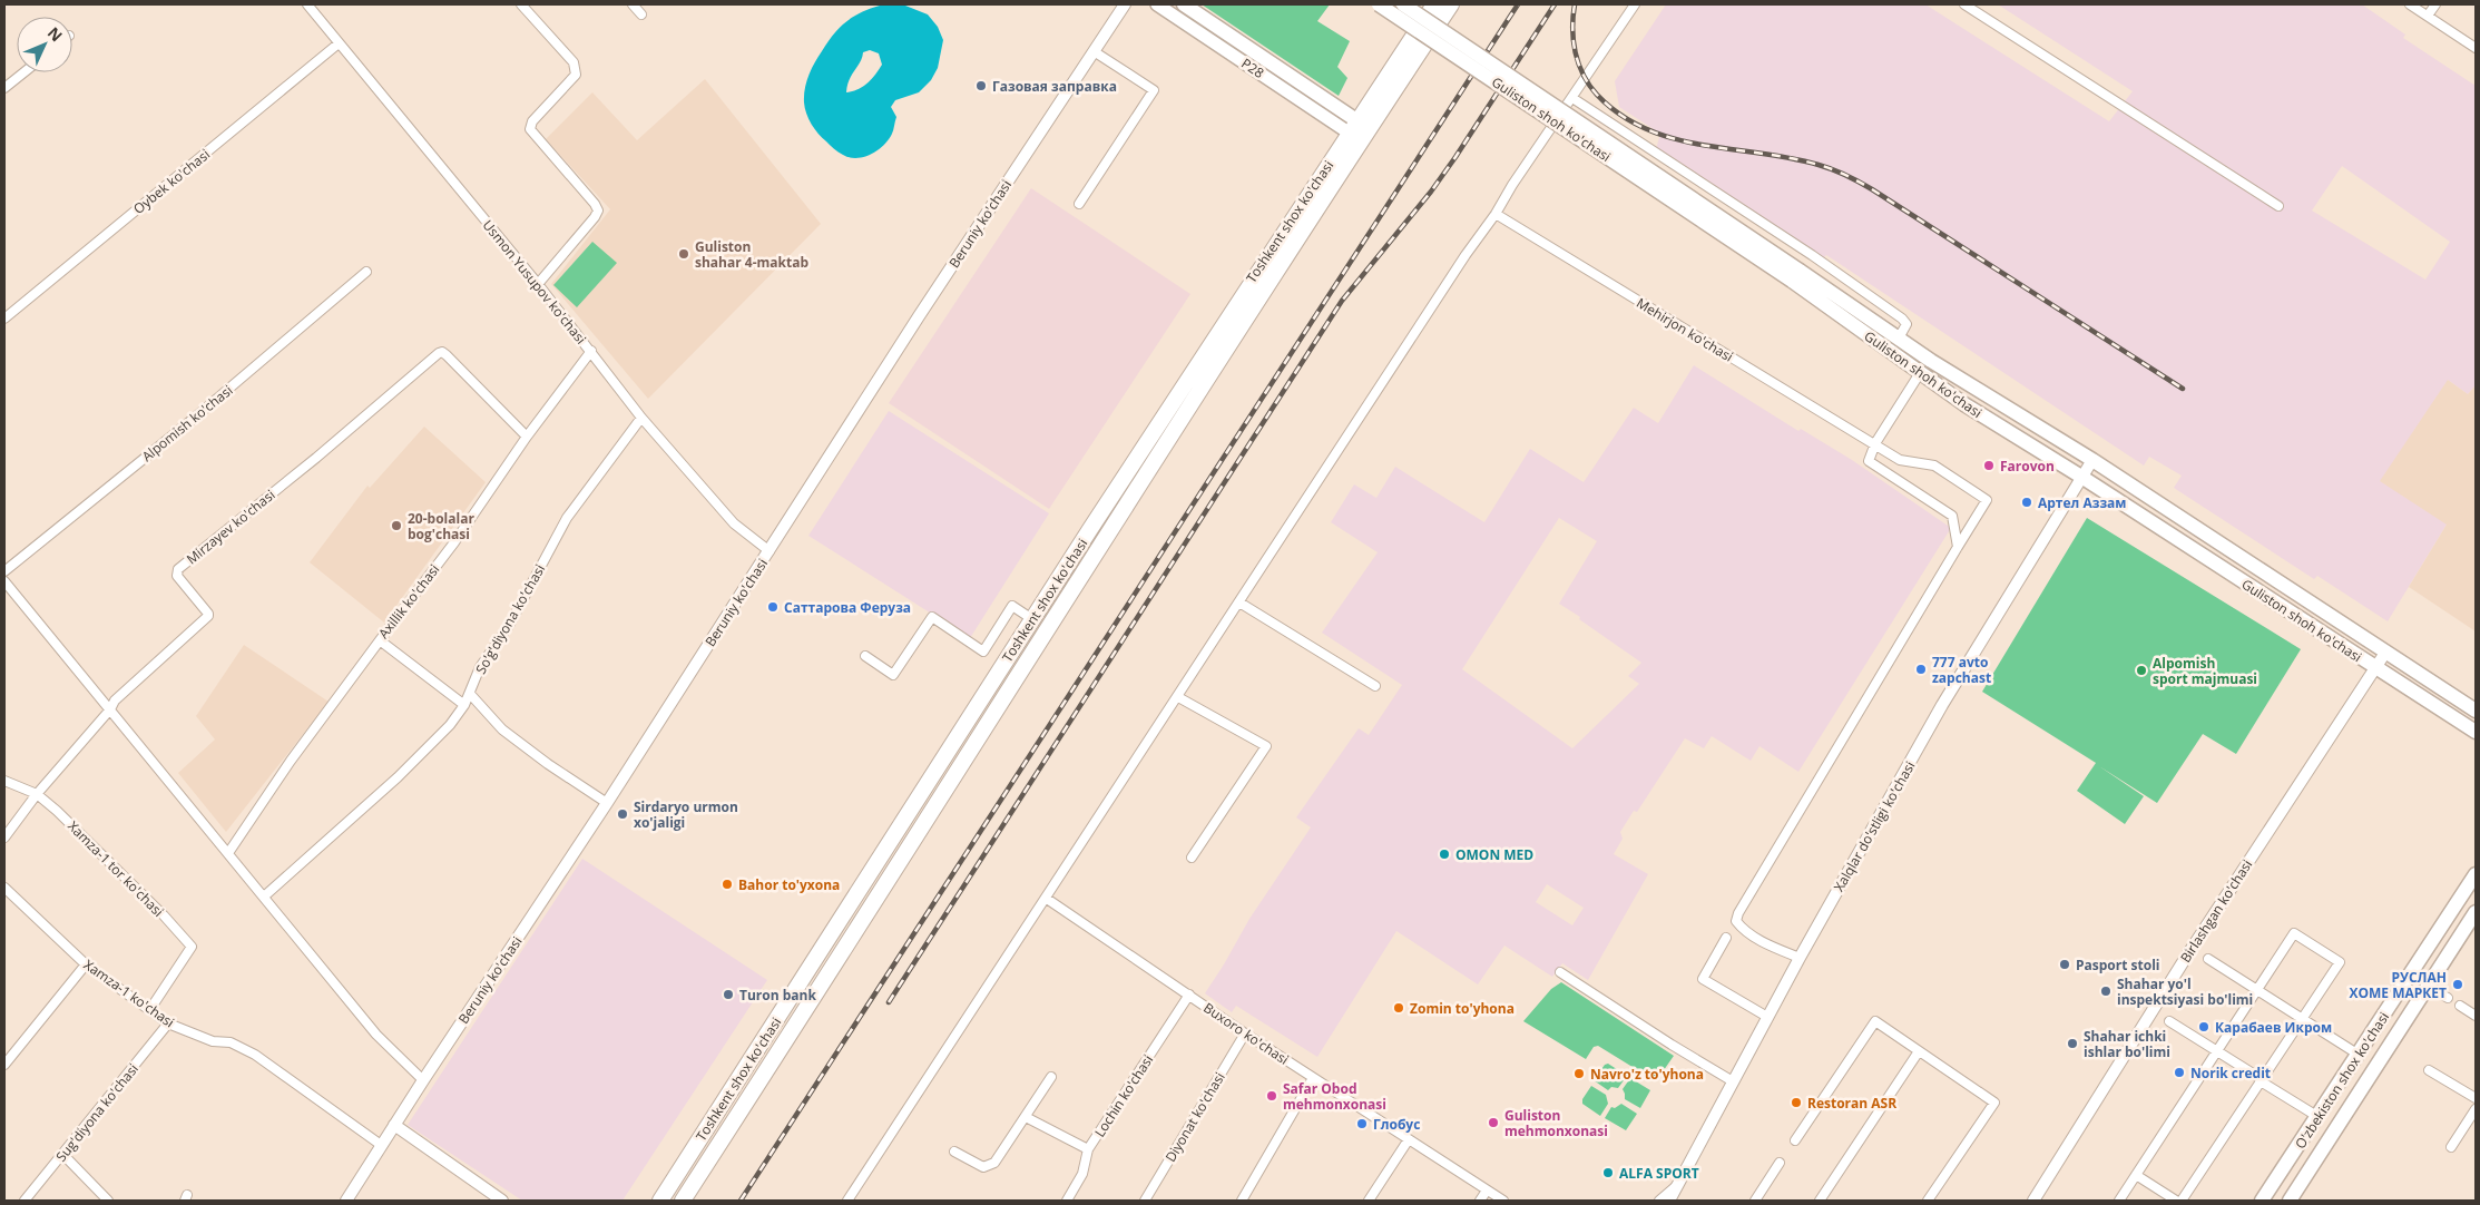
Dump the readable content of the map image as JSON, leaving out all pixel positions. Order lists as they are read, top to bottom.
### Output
{
  "streets": {
    "highway": ["Toshkent shox ko'chasi"],
    "main road": ["Р28", "Guliston shoh ko'chasi", "O'zbekiston shox ko'chasi"],
    "street": [
      "Oybek ko'chasi",
      "Beruniy ko'chasi",
      "Usmon Yusupov ko'chasi",
      "Mehirjon ko'chasi",
      "Alpomish ko'chasi",
      "Mirzayev ko'chasi",
      "Axillik ko'chasi",
      "So'g'diyona ko'chasi",
      "Xalqlar do'stligi ko'chasi",
      "Xamza-1 tor ko'chasi",
      "Birlashgan ko'chasi",
      "Xamza-1 ko'chasi",
      "Buxoro ko'chasi",
      "Lochin ko'chasi",
      "Sug'diyona ko'chasi",
      "Diyonat ko'chasi"
    ]
  },
  "crossings": [
    ["Р28", "Toshkent shox ko'chasi"],
    ["Guliston shoh ko'chasi", "Xalqlar do'stligi ko'chasi"],
    ["Guliston shoh ko'chasi", "Birlashgan ko'chasi"],
    ["Oybek ko'chasi", "Usmon Yusupov ko'chasi"],
    ["Beruniy ko'chasi", "Usmon Yusupov ko'chasi"],
    ["Beruniy ko'chasi", "Xamza-1 ko'chasi"],
    ["Usmon Yusupov ko'chasi", "Axillik ko'chasi"],
    ["Usmon Yusupov ko'chasi", "So'g'diyona ko'chasi"],
    ["Mirzayev ko'chasi", "Axillik ko'chasi"],
    ["Mirzayev ko'chasi", "Xamza-1 tor ko'chasi"],
    ["Xamza-1 tor ko'chasi", "Xamza-1 ko'chasi"],
    ["Xamza-1 ko'chasi", "Sug'diyona ko'chasi"],
    ["Buxoro ko'chasi", "Lochin ko'chasi"],
    ["Buxoro ko'chasi", "Diyonat ko'chasi"]
  ],
  "places": [
    "Газовая заправка",
    "Guliston shahar 4-maktab",
    "Farovon",
    "Артел Аззам",
    "20-bolalar bog'chasi",
    "Саттарова Феруза",
    "777 avto zapchast",
    "Alpomish sport majmuasi",
    "Sirdaryo urmon xo'jaligi",
    "OMON MED",
    "Bahor to'yxona",
    "Pasport stoli",
    "РУСЛАН ХОМЕ МАРКЕТ",
    "Shahar yo'l inspektsiyasi bo'limi",
    "Turon bank",
    "Zomin to'yhona",
    "Карабаев Икром",
    "Shahar ichki ishlar bo'limi",
    "Norik credit",
    "Navro'z to'yhona",
    "Safar Obod mehmonxonasi",
    "Restoran ASR",
    "Guliston mehmonxonasi",
    "Глобус",
    "ALFA SPORT"
  ],
  "north": "top right"
}
